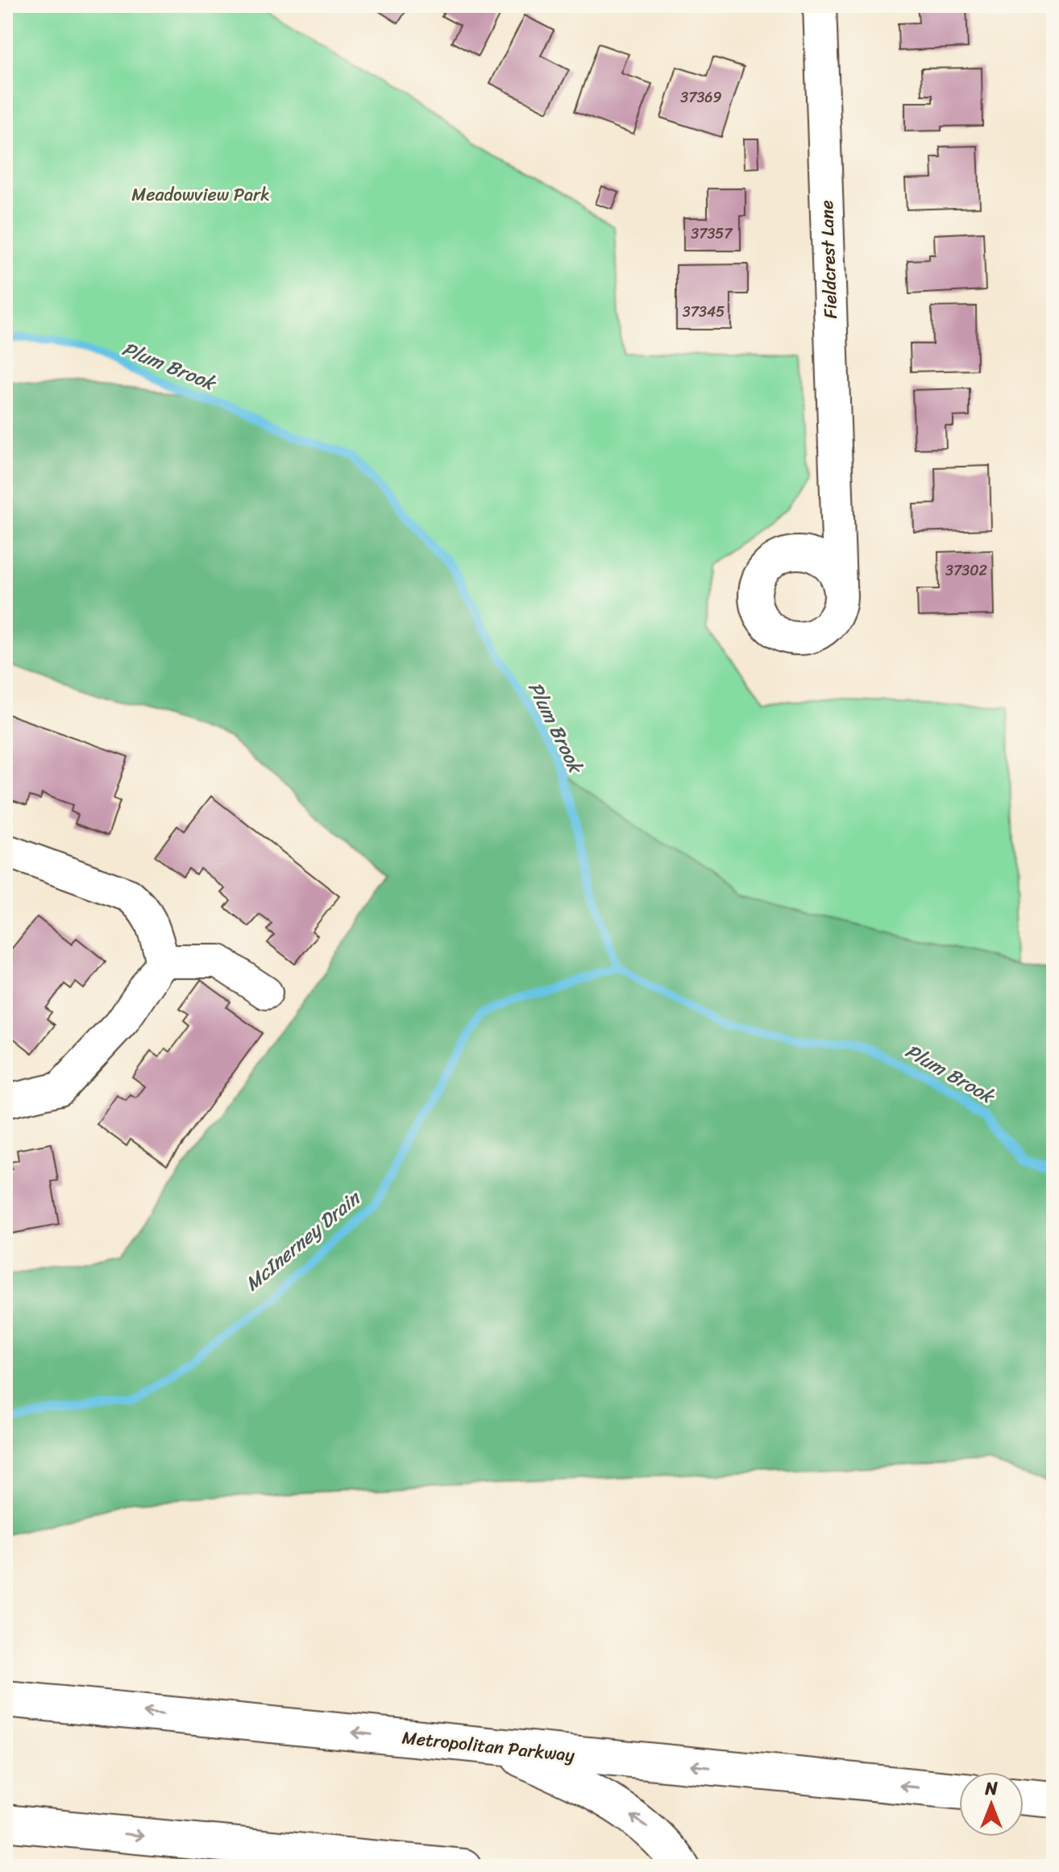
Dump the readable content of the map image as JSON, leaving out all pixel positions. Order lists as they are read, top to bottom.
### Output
{
  "streets": {
    "main road": ["Metropolitan Parkway"],
    "street": ["Fieldcrest Lane"]
  },
  "water": ["Plum Brook", "McInerney Drain"],
  "parks": ["Meadowview Park"],
  "house_numbers": [
    "37369",
    "37357",
    "37345",
    "37302"
  ],
  "north": "top"
}
